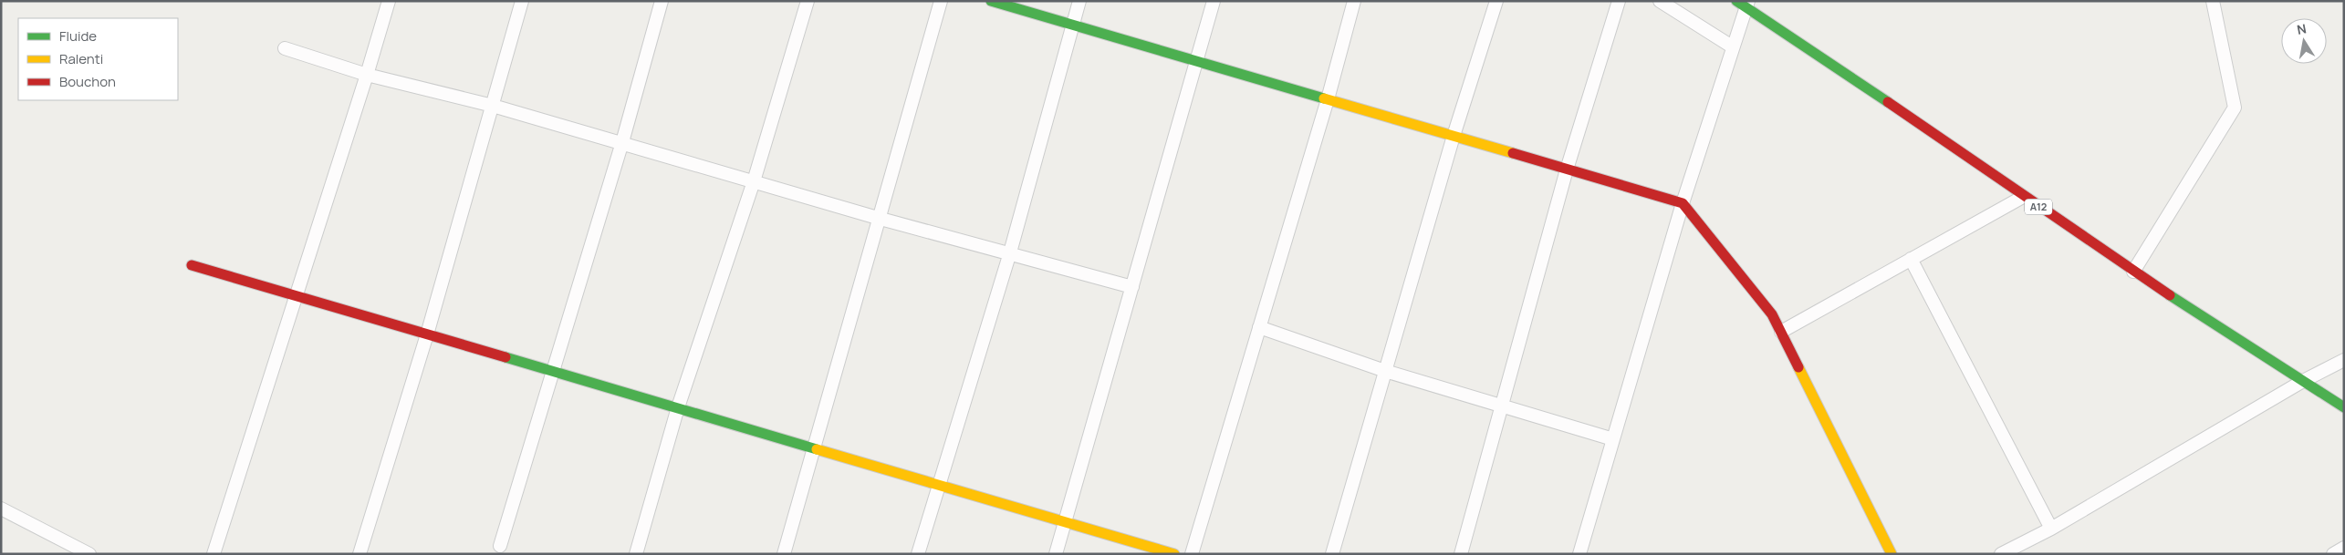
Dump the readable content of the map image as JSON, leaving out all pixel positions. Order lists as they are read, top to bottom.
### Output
{
  "streets": {
    "street": ["A12"]
  },
  "legend": ["Fluide", "Ralenti", "Bouchon"],
  "north": "top"
}
